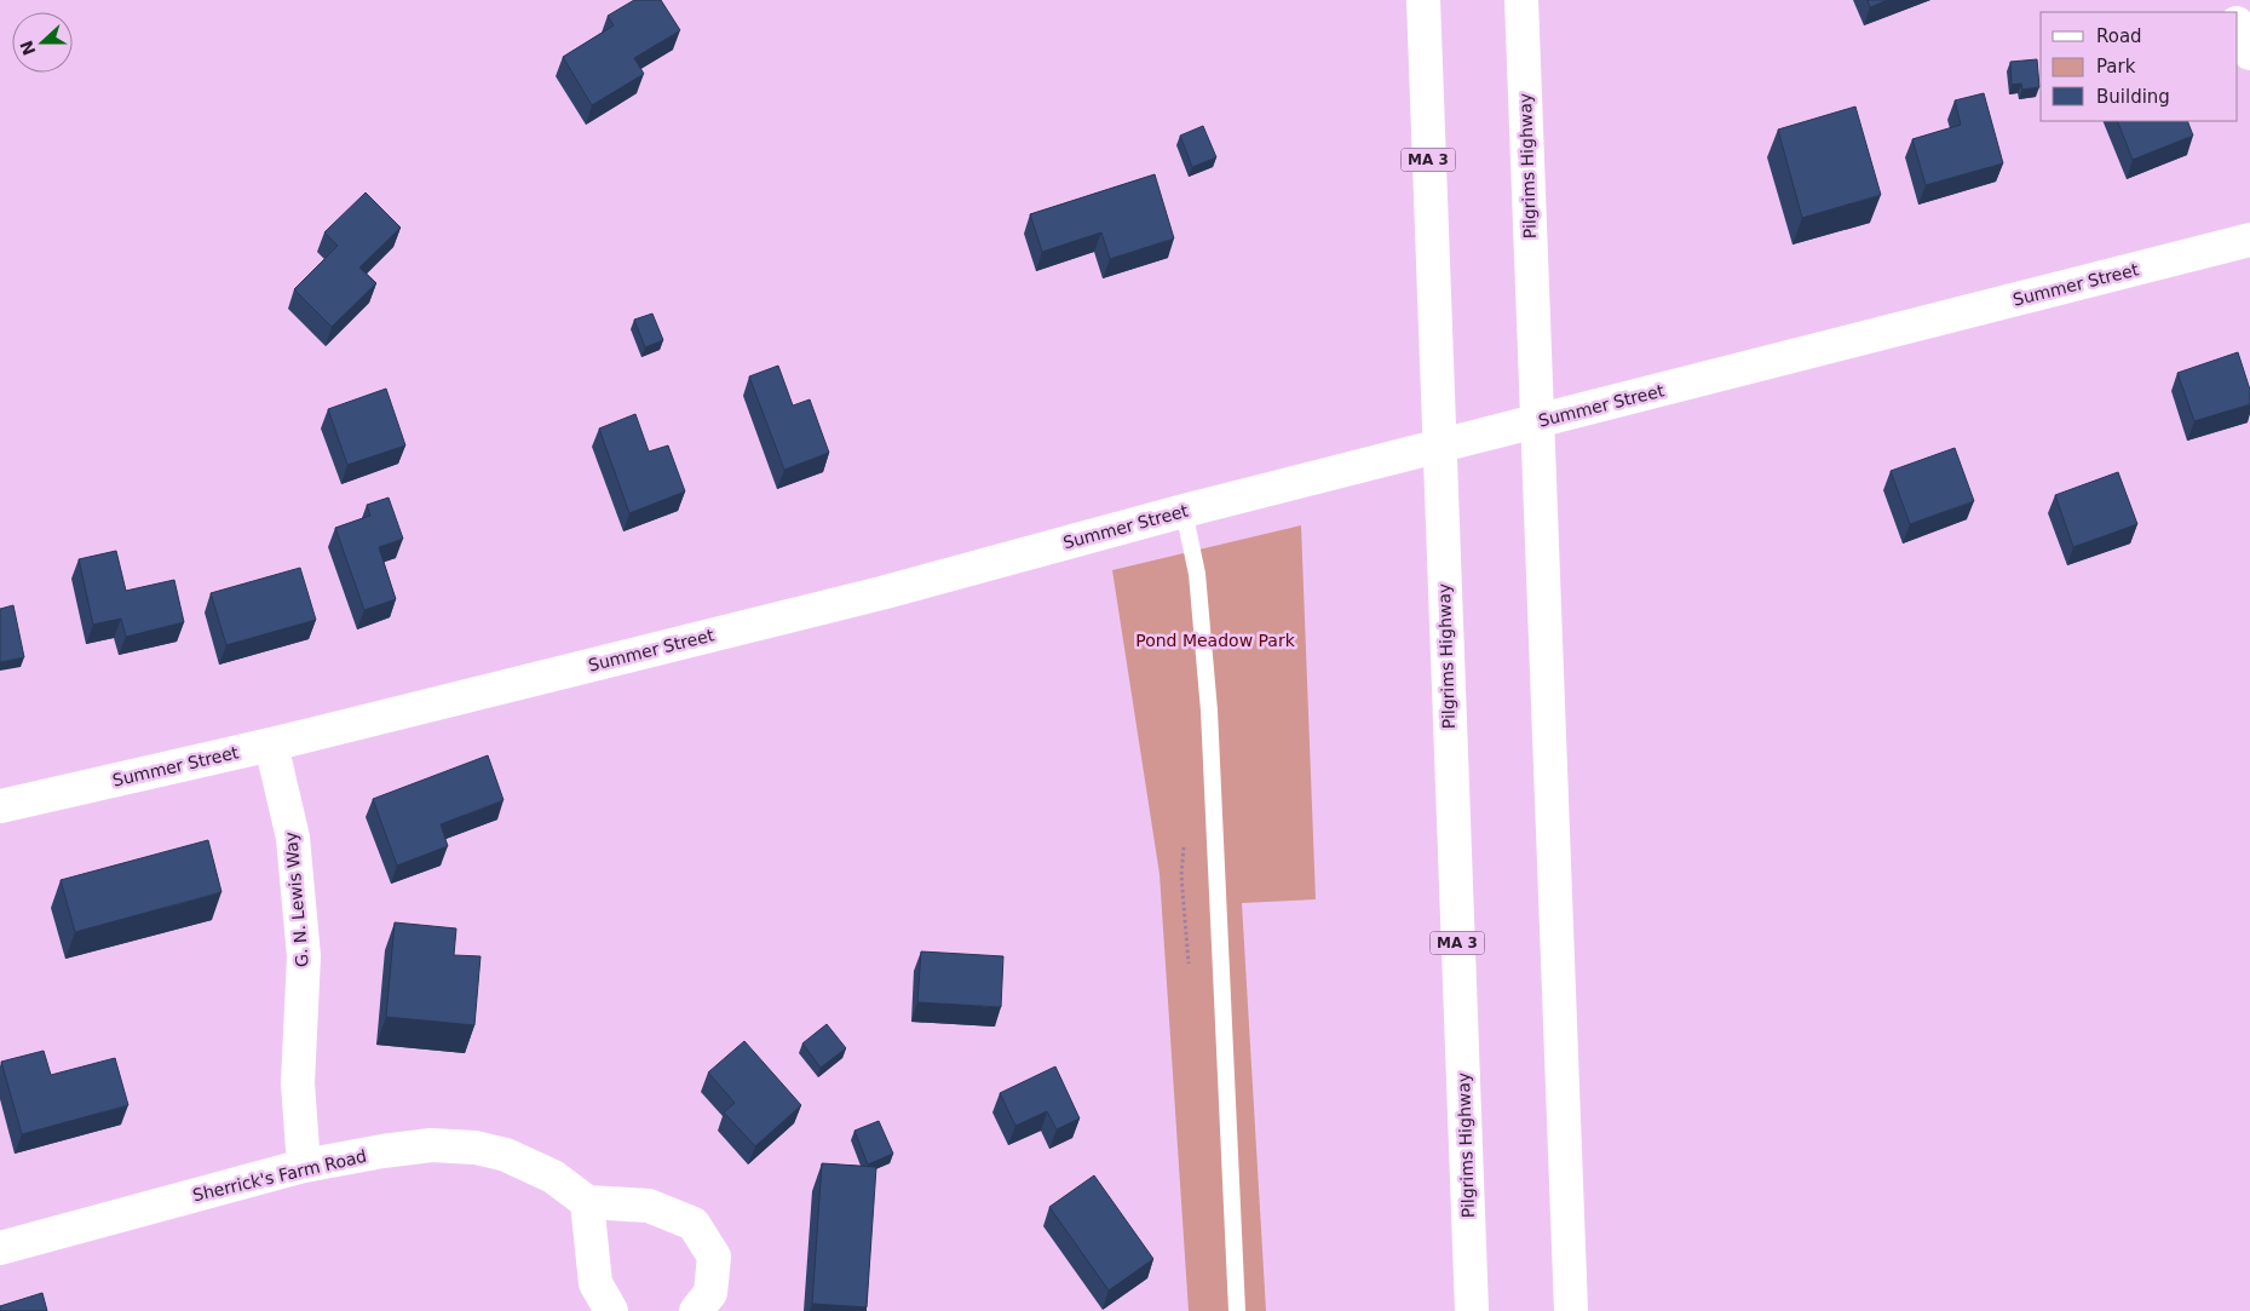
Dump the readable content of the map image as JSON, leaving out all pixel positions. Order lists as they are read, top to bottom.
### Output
{
  "streets": {
    "main road": [
      "MA 3",
      "Pilgrims Highway",
      "Summer Street",
      "G. N. Lewis Way",
      "Sherrick's Farm Road"
    ]
  },
  "crossings": [
    ["Summer Street", "G. N. Lewis Way"],
    ["G. N. Lewis Way", "Sherrick's Farm Road"]
  ],
  "parks": ["Pond Meadow Park"],
  "legend": ["Road", "Park", "Building"],
  "north": "left"
}
